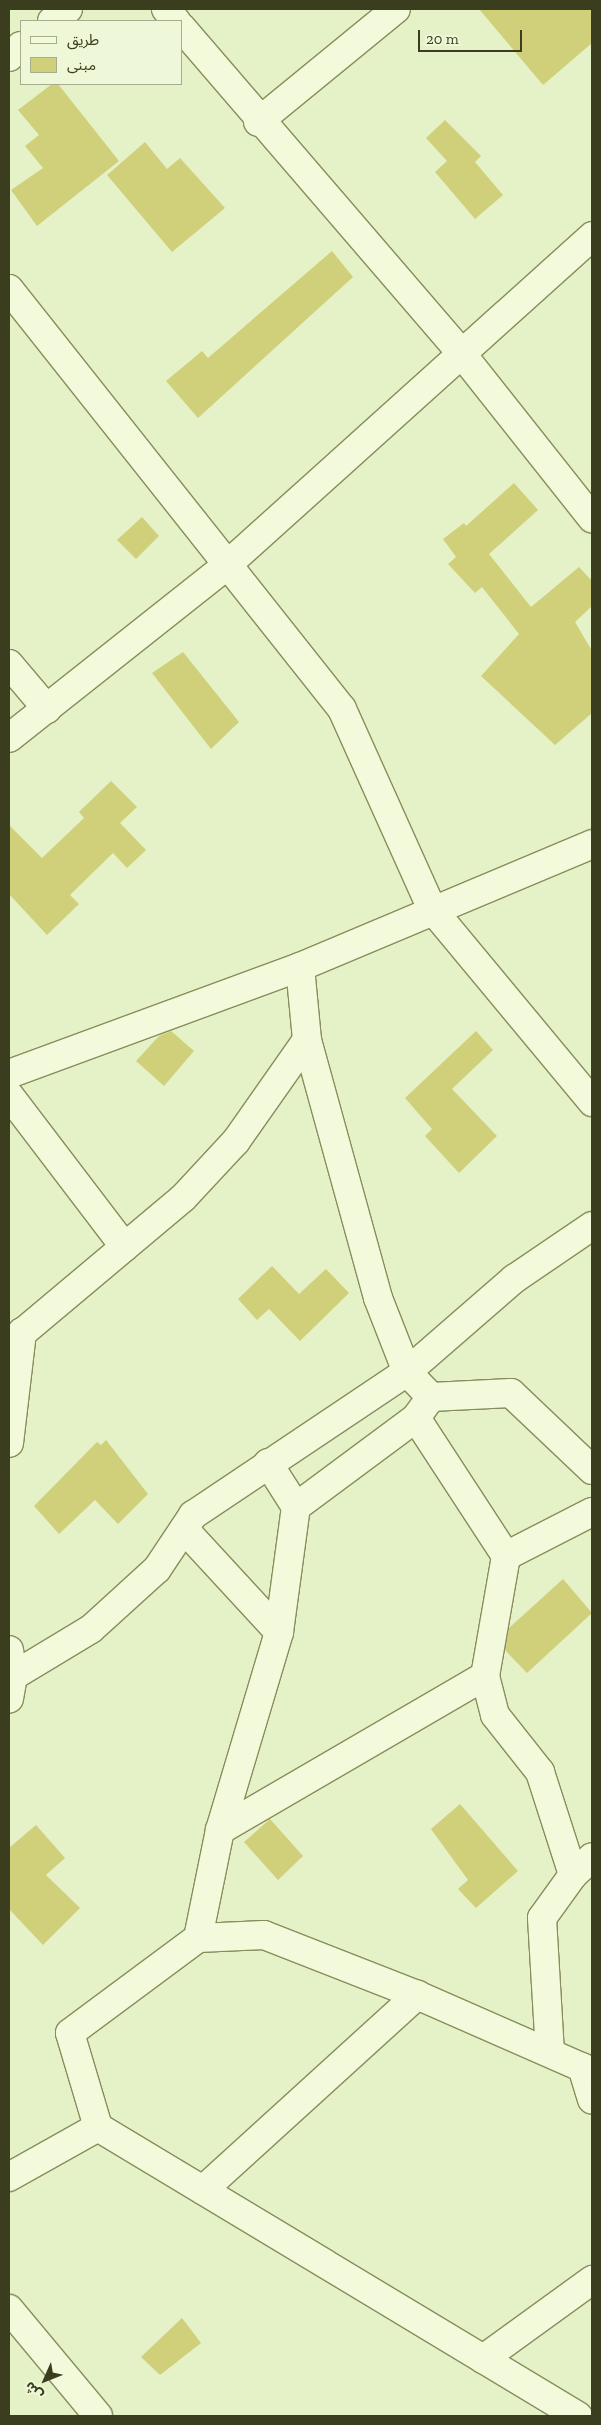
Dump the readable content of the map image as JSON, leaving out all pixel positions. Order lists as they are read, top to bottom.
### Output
{
  "legend": ["طريق", "مبنى"],
  "scale_bar": "20 m",
  "north": "bottom left"
}
